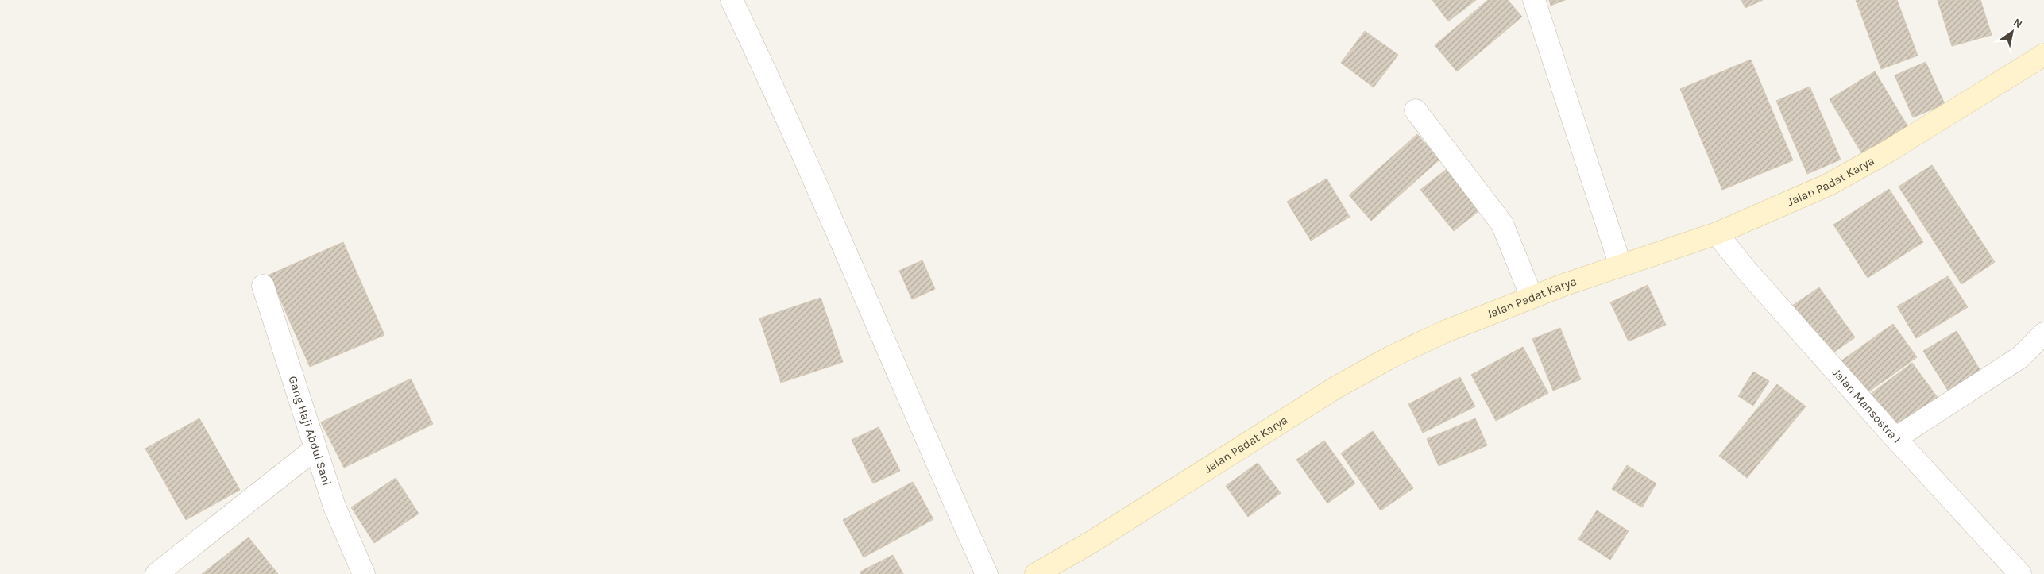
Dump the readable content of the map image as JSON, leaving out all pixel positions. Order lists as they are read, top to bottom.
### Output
{
  "streets": {
    "main road": ["Jalan Padat Karya"],
    "street": ["Jalan Mansostra I", "Gang Haji Abdul Sani"]
  },
  "crossings": [
    ["Jalan Padat Karya", "Jalan Mansostra I"]
  ],
  "north": "top right"
}
